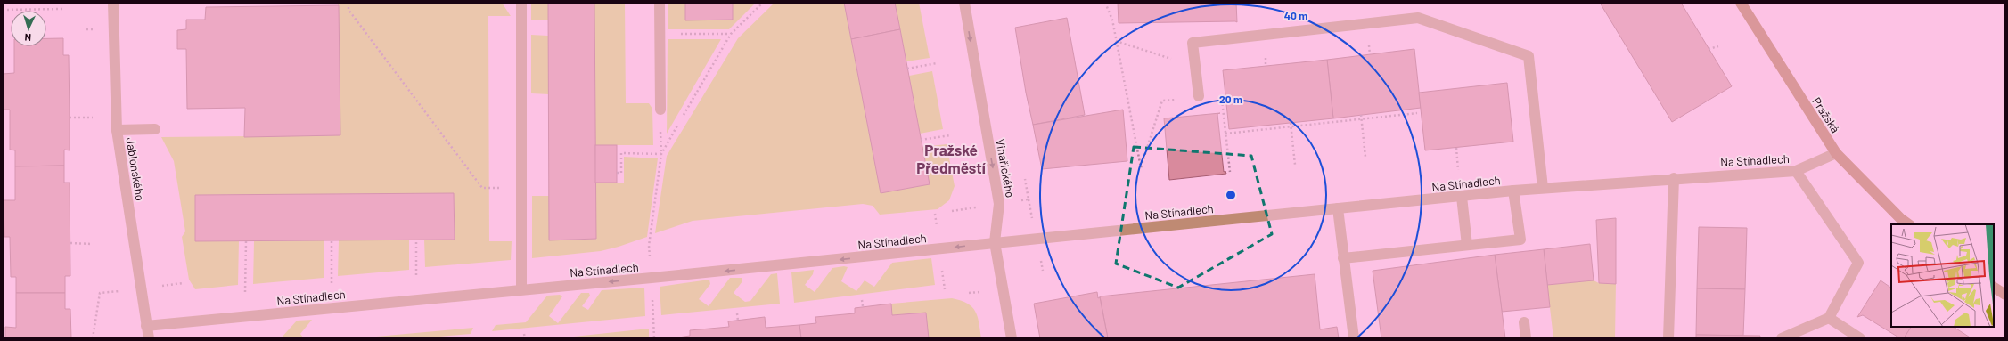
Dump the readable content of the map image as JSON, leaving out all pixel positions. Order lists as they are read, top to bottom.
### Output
{
  "streets": {
    "street": [
      "Pražská",
      "Na Stínadlech",
      "Vinařického",
      "Jablonského"
    ]
  },
  "crossings": [
    ["Pražská", "Na Stínadlech"],
    ["Na Stínadlech", "Vinařického"],
    ["Na Stínadlech", "Jablonského"]
  ],
  "one_way": ["Vinařického"],
  "districts": ["Pražské Předměstí"],
  "north": "bottom",
  "rings": ["40 m", "20 m"]
}
